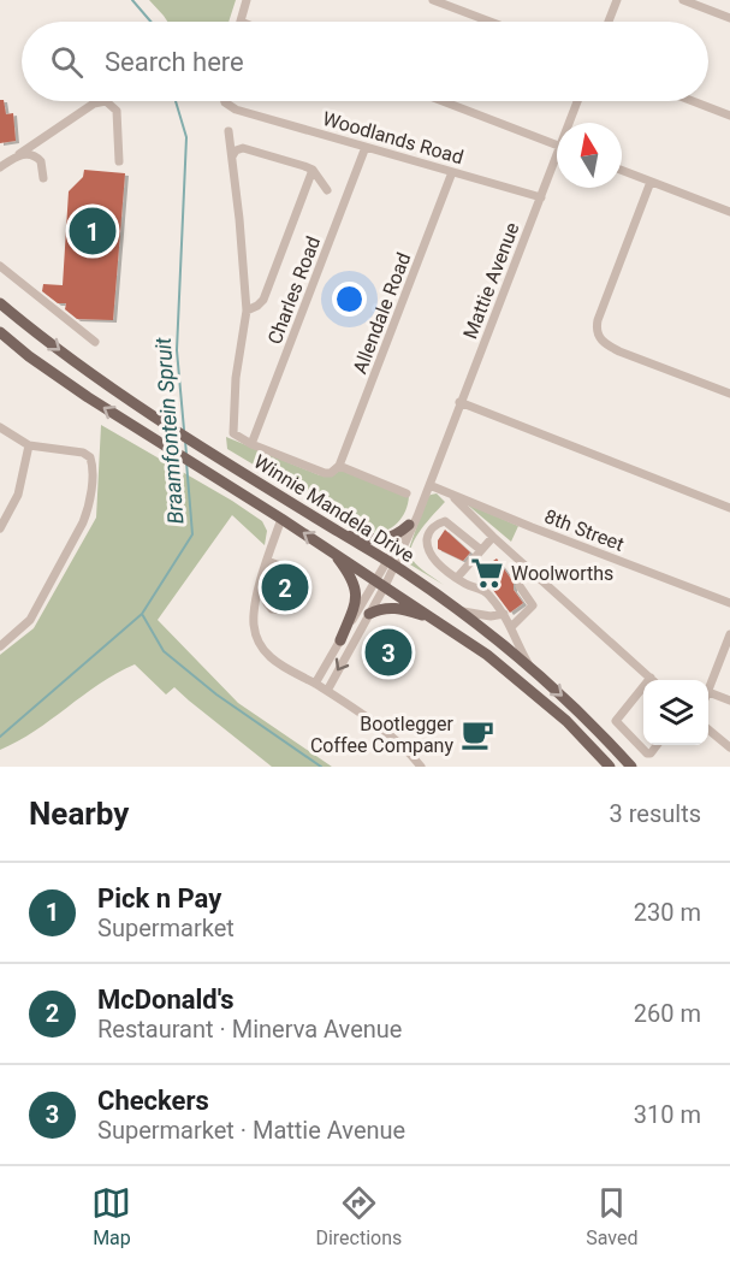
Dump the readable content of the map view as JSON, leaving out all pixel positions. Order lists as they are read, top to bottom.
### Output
{
  "streets": {
    "main road": ["Winnie Mandela Drive"],
    "street": [
      "Woodlands Road",
      "Mattie Avenue",
      "Charles Road",
      "Allendale Road",
      "8th Street"
    ]
  },
  "crossings": [
    ["Woodlands Road", "Mattie Avenue"],
    ["Woodlands Road", "Charles Road"],
    ["Woodlands Road", "Allendale Road"],
    ["Mattie Avenue", "Winnie Mandela Drive"],
    ["Mattie Avenue", "8th Street"]
  ],
  "water": ["Braamfontein Spruit"],
  "places": {
    "supermarket": ["Woolworths"],
    "cafe": ["Bootlegger Coffee Company"]
  },
  "north": "top",
  "page": {
    "search": "Search here",
    "pins": ["1", "2", "3"],
    "heading": ["Nearby", "3 results"],
    "list": [
      {
        "mark": "1",
        "name": "Pick n Pay",
        "note": "Supermarket",
        "value": "230 m"
      },
      {
        "mark": "2",
        "name": "McDonald's",
        "note": "Restaurant · Minerva Avenue",
        "value": "260 m"
      },
      {
        "mark": "3",
        "name": "Checkers",
        "note": "Supermarket · Mattie Avenue",
        "value": "310 m"
      }
    ],
    "nav": ["Map", "Directions", "Saved"]
  }
}
